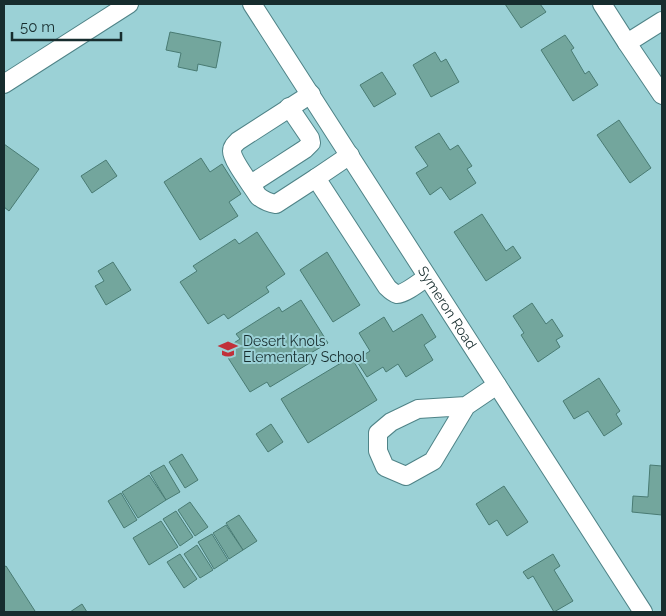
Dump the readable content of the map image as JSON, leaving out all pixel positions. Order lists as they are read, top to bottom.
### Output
{
  "streets": {
    "street": ["Symeron Road"]
  },
  "places": {
    "school or university": ["Desert Knols Elementary School"]
  },
  "scale_bar": "50 m"
}
